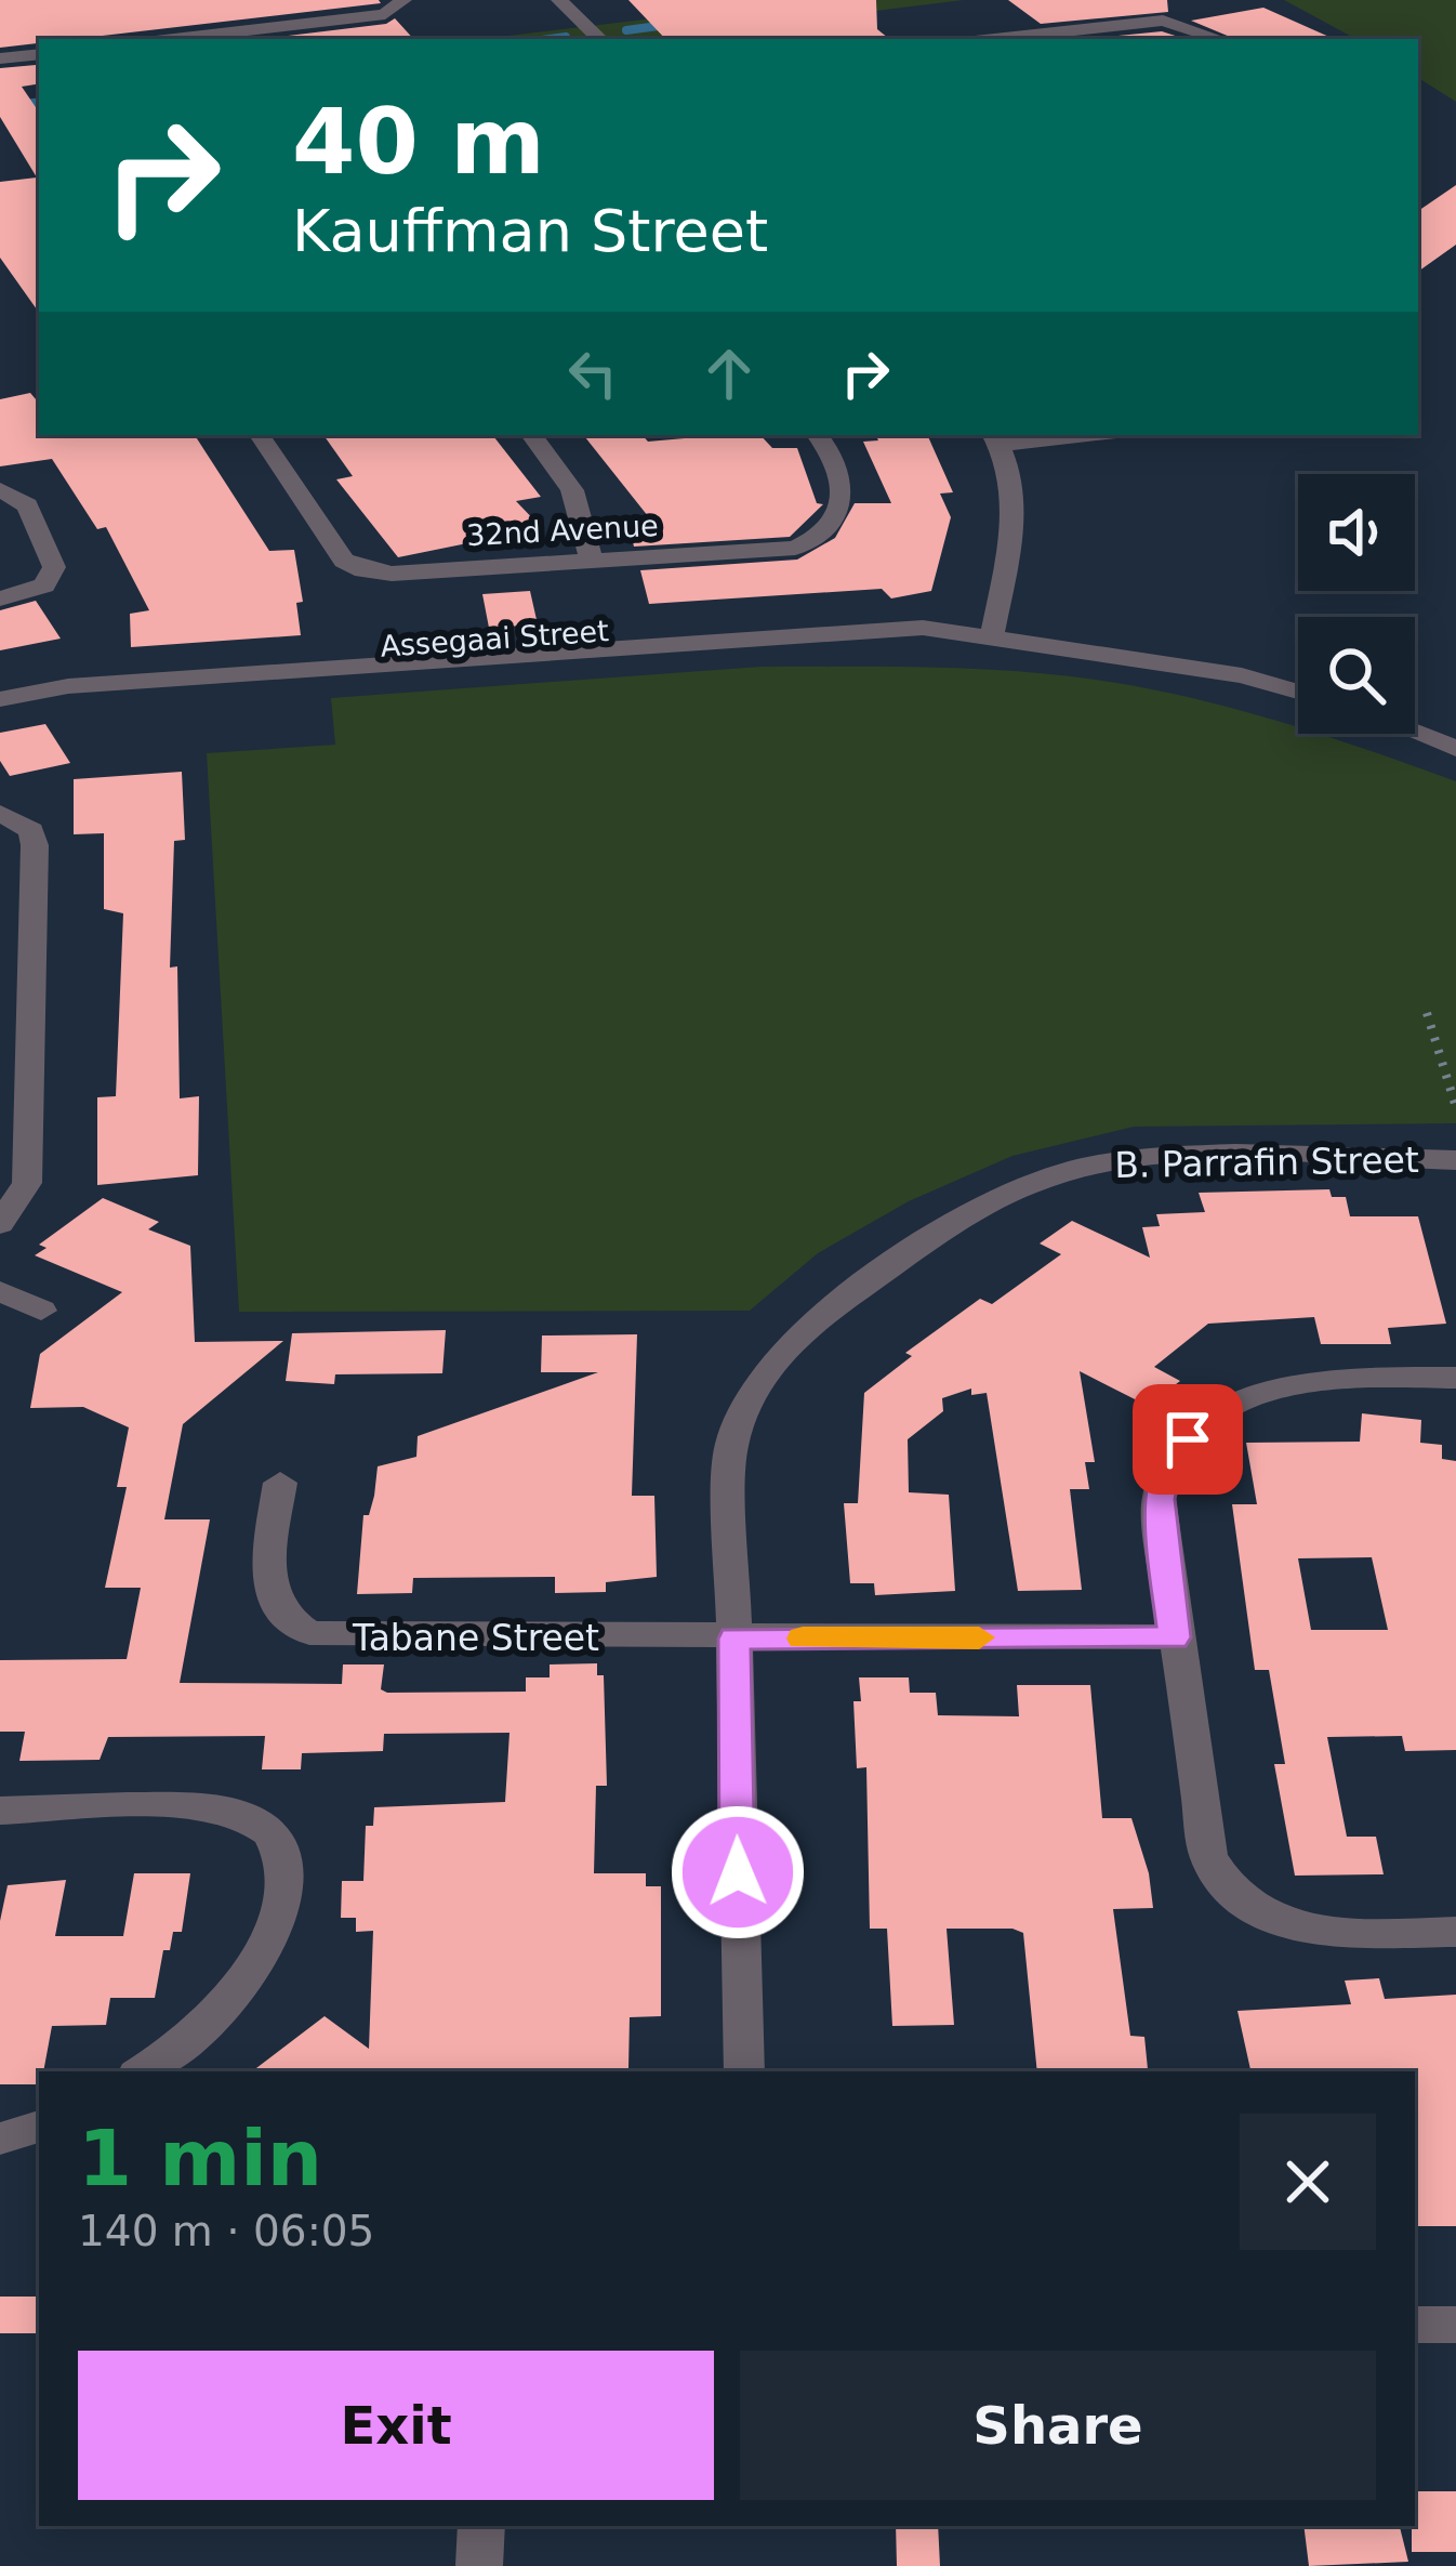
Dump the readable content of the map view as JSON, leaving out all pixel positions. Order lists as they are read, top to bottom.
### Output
{
  "streets": {
    "street": [
      "32nd Avenue",
      "Assegaai Street",
      "B. Parrafin Street",
      "Tabane Street"
    ]
  },
  "crossings": [
    ["B. Parrafin Street", "Tabane Street"]
  ],
  "page": {
    "turn": ["40 m", "Kauffman Street"],
    "heading": ["1 min", "140 m · 06:05"],
    "buttons": ["Exit", "Share"]
  }
}
